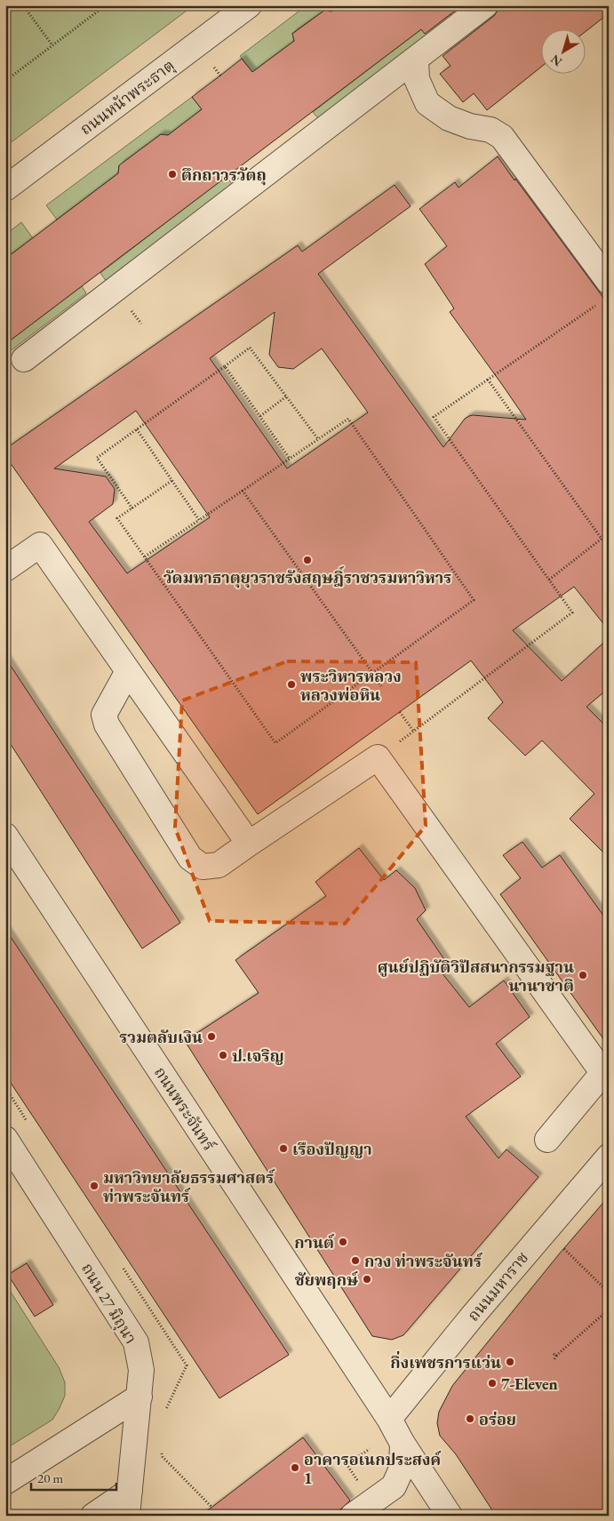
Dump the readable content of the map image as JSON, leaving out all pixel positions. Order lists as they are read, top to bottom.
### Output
{
  "streets": {
    "street": [
      "ถนนหน้าพระธาตุ",
      "ถนนพระจันทร์",
      "ถนนมหาราช",
      "ถนน 27 มิถุนา"
    ]
  },
  "crossings": [
    ["ถนนพระจันทร์", "ถนนมหาราช"]
  ],
  "places": [
    "ตึกถาวรวัตถุ",
    "วัดมหาธาตุยุวราชรังสฤษฎิ์ราชวรมหาวิหาร",
    "พระวิหารหลวง หลวงพ่อหิน",
    "ศูนย์ปฏิบัติวิปัสสนากรรมฐาน นานาชาติ",
    "รวมตลับเงิน",
    "ป.เจริญ",
    "เรืองปัญญา",
    "มหาวิทยาลัยธรรมศาสตร์ ท่าพระจันทร์",
    "กานต์",
    "กวง ท่าพระจันทร์",
    "ชัยพฤกษ์",
    "กิ่งเพชรการแว่น",
    "7-Eleven",
    "อร่อย",
    "อาคารอเนกประสงค์ 1"
  ],
  "scale_bar": "20 m",
  "north": "bottom left"
}
